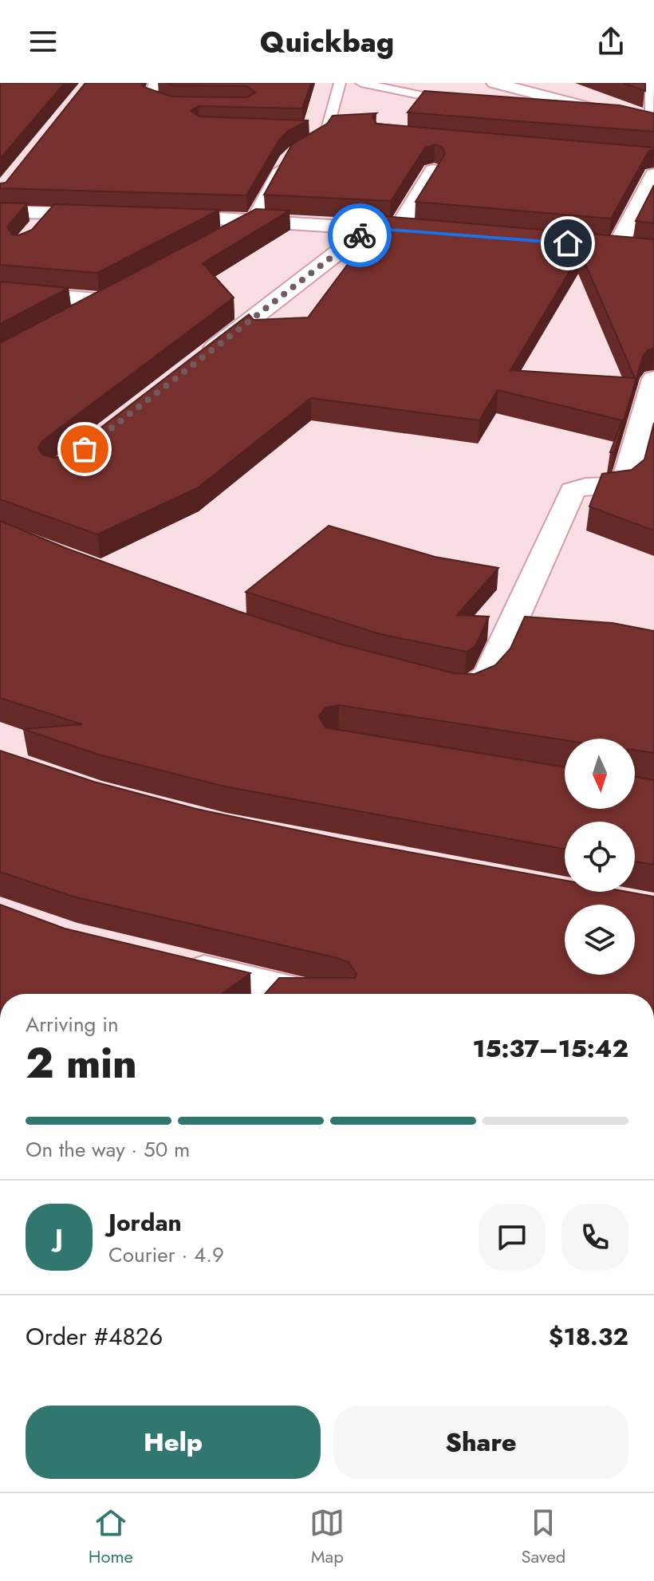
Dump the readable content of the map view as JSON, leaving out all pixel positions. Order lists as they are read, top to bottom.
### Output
{
  "north": "bottom",
  "page": {
    "header": "Quickbag",
    "heading": ["2 min", "Arriving in", "15:37–15:42"],
    "panel": [
      "Jordan",
      "Courier · 4.9",
      "Order #4826",
      "$18.32"
    ],
    "bar": "On the way · 50 m",
    "round": "J",
    "buttons": ["Help", "Share"],
    "tabs": ["Home", "Map", "Saved"]
  }
}
